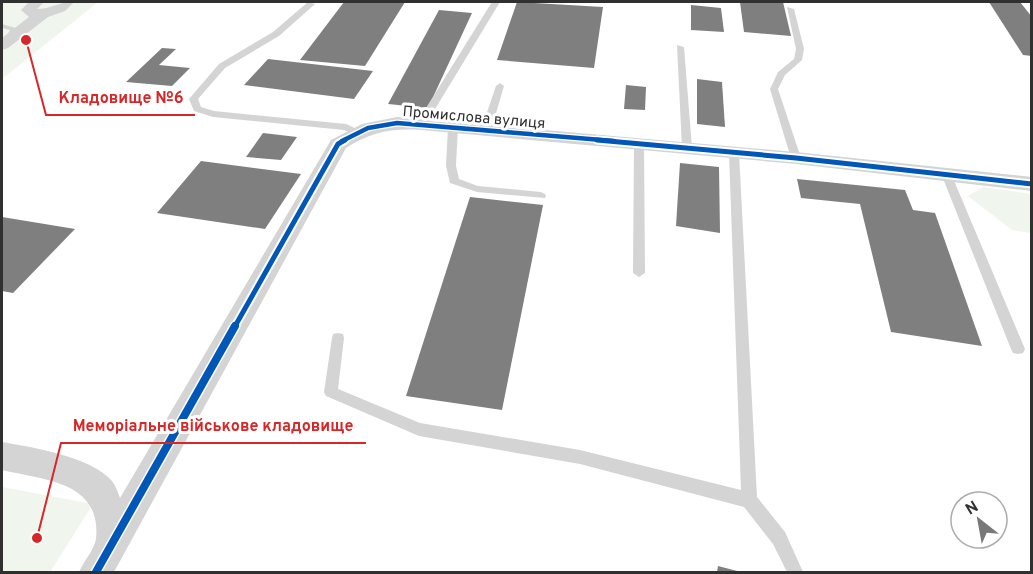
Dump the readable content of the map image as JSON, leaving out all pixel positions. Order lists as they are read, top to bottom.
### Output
{
  "streets": {
    "street": ["Промислова вулиця"]
  },
  "places": ["Кладовище №6", "Меморіальне військове кладовище"],
  "north": "top left"
}
